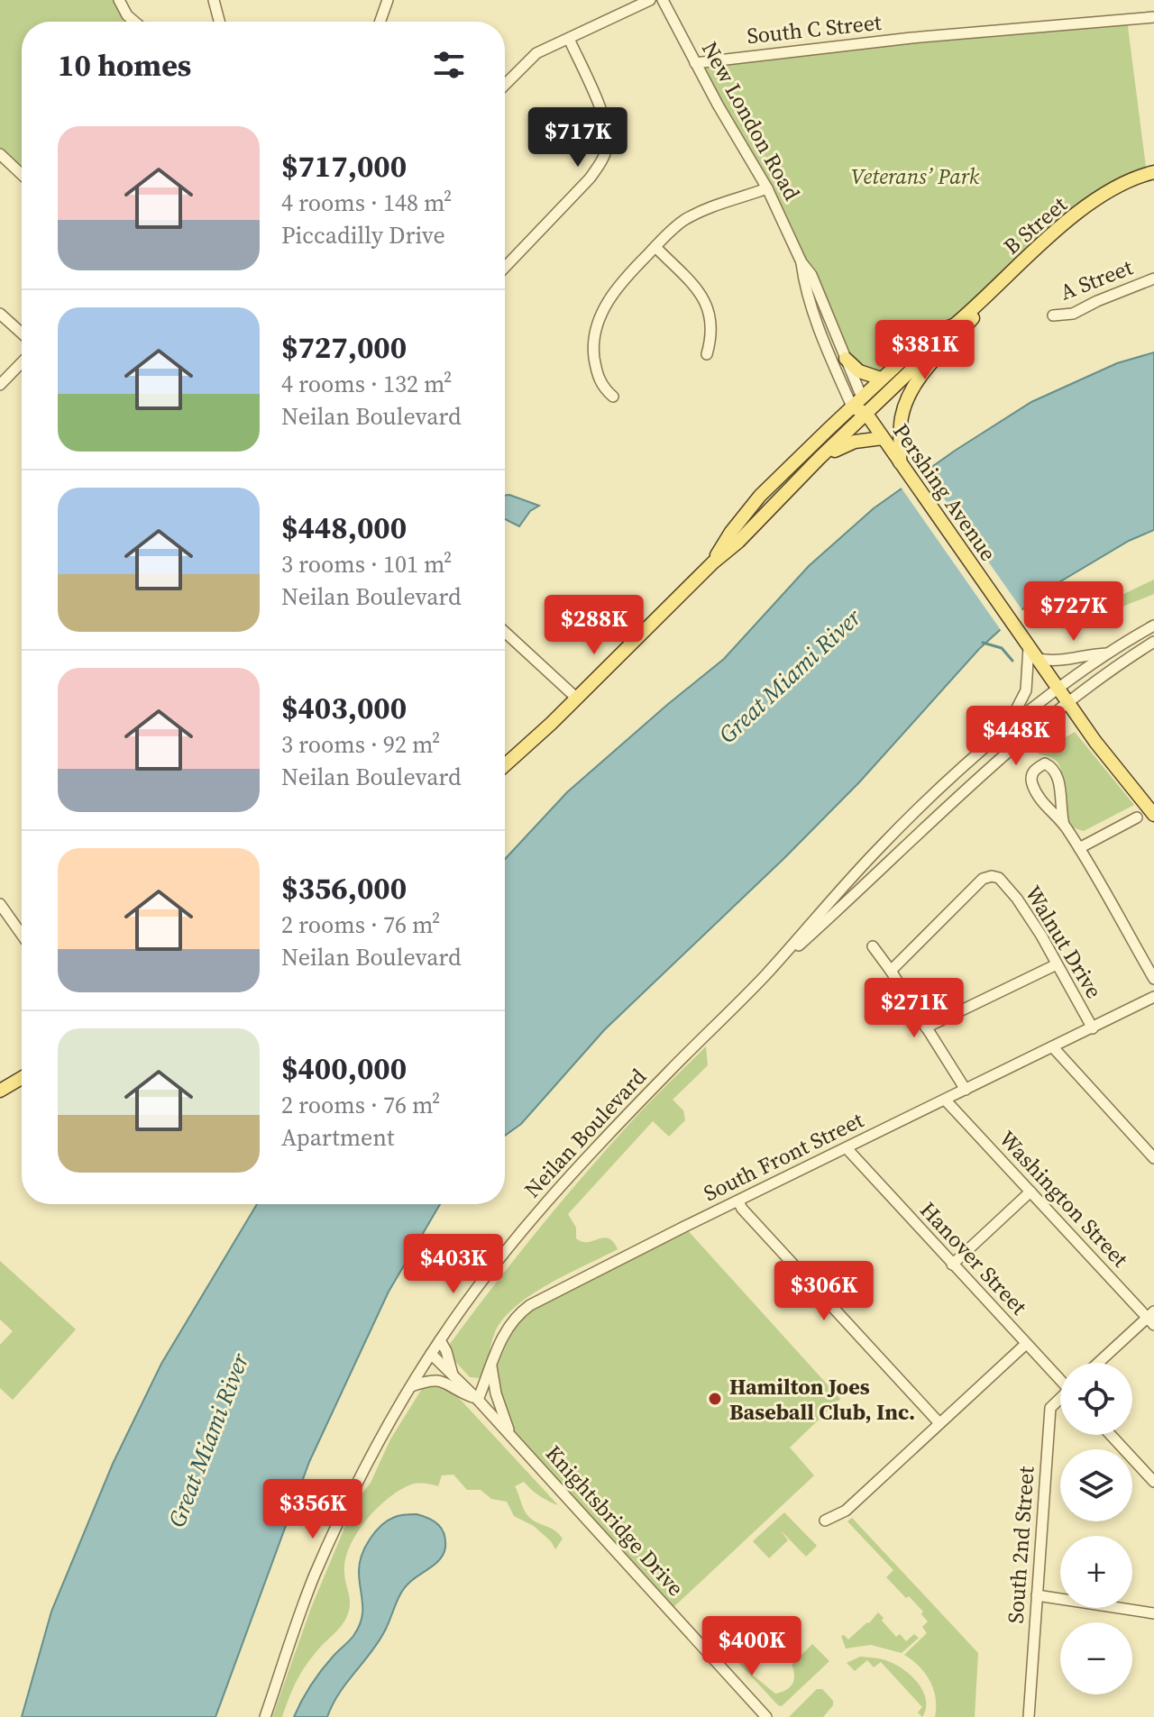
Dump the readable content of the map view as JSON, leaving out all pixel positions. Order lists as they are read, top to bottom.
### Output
{
  "streets": {
    "main road": ["B Street", "Pershing Avenue"],
    "street": [
      "South C Street",
      "New London Road",
      "A Street",
      "Walnut Drive",
      "Neilan Boulevard",
      "South Front Street",
      "Washington Street",
      "Hanover Street",
      "Knightsbridge Drive",
      "South 2nd Street"
    ]
  },
  "crossings": [
    ["South C Street", "New London Road"],
    ["New London Road", "B Street"],
    ["New London Road", "Pershing Avenue"],
    ["B Street", "Pershing Avenue"],
    ["Pershing Avenue", "Neilan Boulevard"],
    ["Walnut Drive", "South Front Street"],
    ["Neilan Boulevard", "Knightsbridge Drive"],
    ["South Front Street", "Washington Street"],
    ["South Front Street", "Hanover Street"],
    ["South Front Street", "Knightsbridge Drive"]
  ],
  "water": ["Great Miami River"],
  "parks": ["Veterans’ Park"],
  "places": ["Hamilton Joes Baseball Club, Inc."],
  "page": {
    "heading": "10 homes",
    "price": [
      "$717K",
      "$381K",
      "$727K",
      "$288K",
      "$448K",
      "$271K",
      "$403K",
      "$306K",
      "$356K",
      "$400K"
    ],
    "list": [
      {
        "name": "$717,000",
        "note": "4 rooms · 148 m² · Piccadilly Drive"
      },
      {
        "name": "$727,000",
        "note": "4 rooms · 132 m² · Neilan Boulevard"
      },
      {
        "name": "$448,000",
        "note": "3 rooms · 101 m² · Neilan Boulevard"
      },
      {
        "name": "$403,000",
        "note": "3 rooms · 92 m² · Neilan Boulevard"
      },
      {
        "name": "$356,000",
        "note": "2 rooms · 76 m² · Neilan Boulevard"
      },
      {
        "name": "$400,000",
        "note": "2 rooms · 76 m² · Apartment"
      }
    ],
    "map_buttons": ["+", "−"]
  }
}
